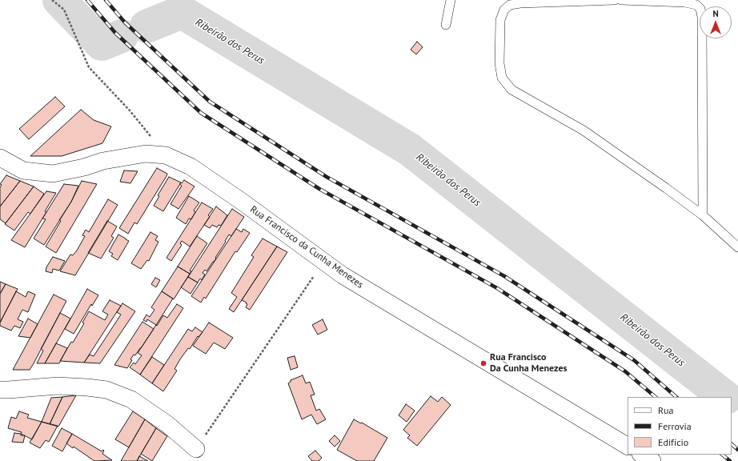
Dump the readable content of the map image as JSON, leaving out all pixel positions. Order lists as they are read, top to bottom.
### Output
{
  "streets": {
    "street": ["Rua Francisco da Cunha Menezes"]
  },
  "water": ["Ribeirão dos Perus"],
  "places": ["Rua Francisco Da Cunha Menezes"],
  "legend": ["Rua", "Ferrovia", "Edifício"],
  "north": "top"
}
